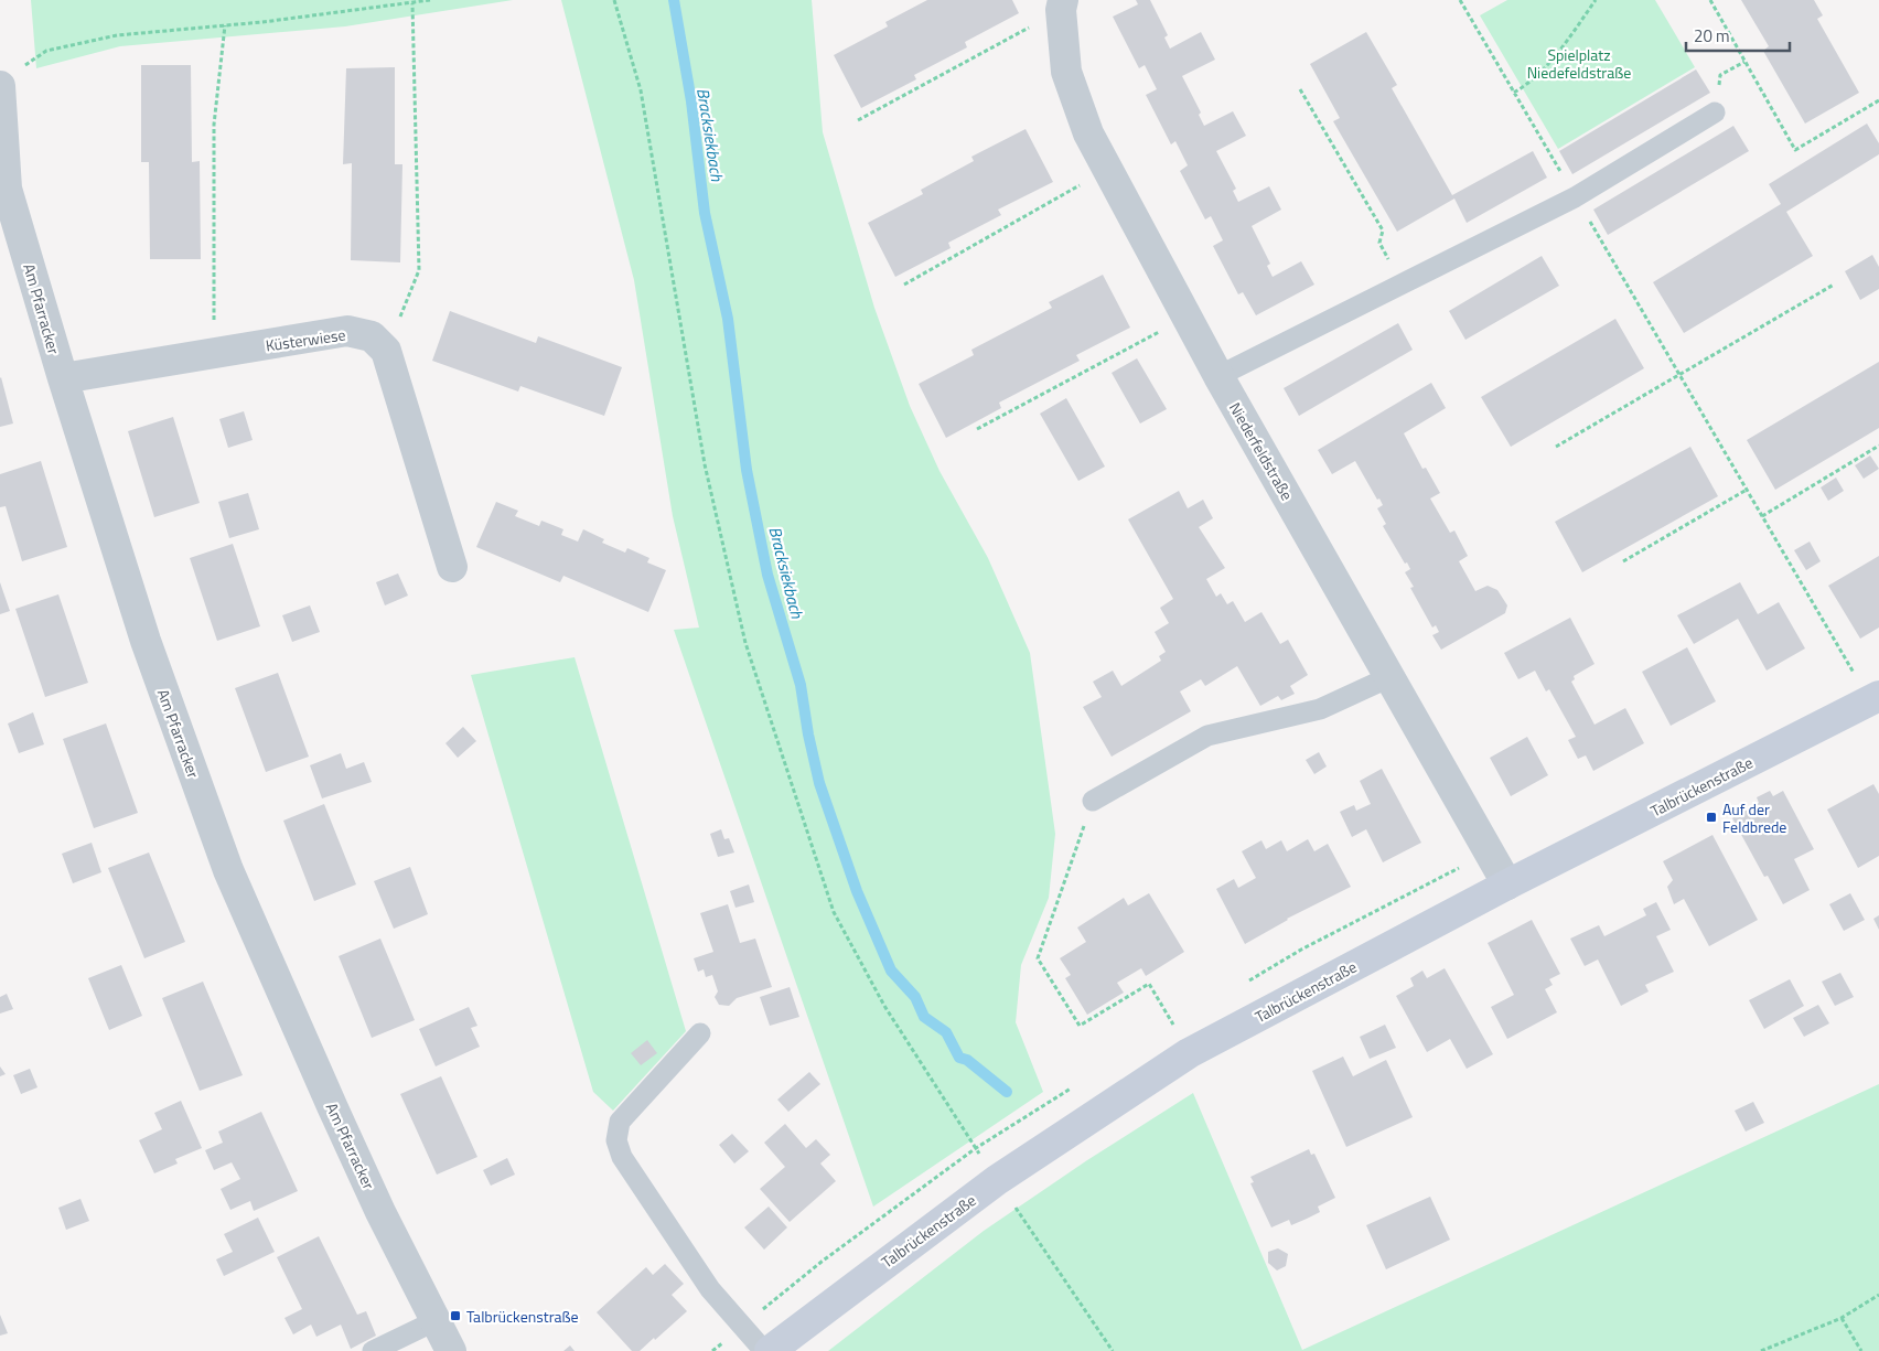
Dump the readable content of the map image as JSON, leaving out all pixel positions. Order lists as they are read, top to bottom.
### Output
{
  "streets": {
    "main road": ["Talbrückenstraße"],
    "street": ["Am Pfarracker", "Küsterwiese", "Niederfeldstraße"]
  },
  "crossings": [
    ["Am Pfarracker", "Küsterwiese"],
    ["Niederfeldstraße", "Talbrückenstraße"]
  ],
  "water": ["Bracksiekbach"],
  "parks": ["Spielplatz Niedefeldstraße"],
  "places": {
    "transit": ["Auf der Feldbrede", "Talbrückenstraße"]
  },
  "scale_bar": "20 m"
}
